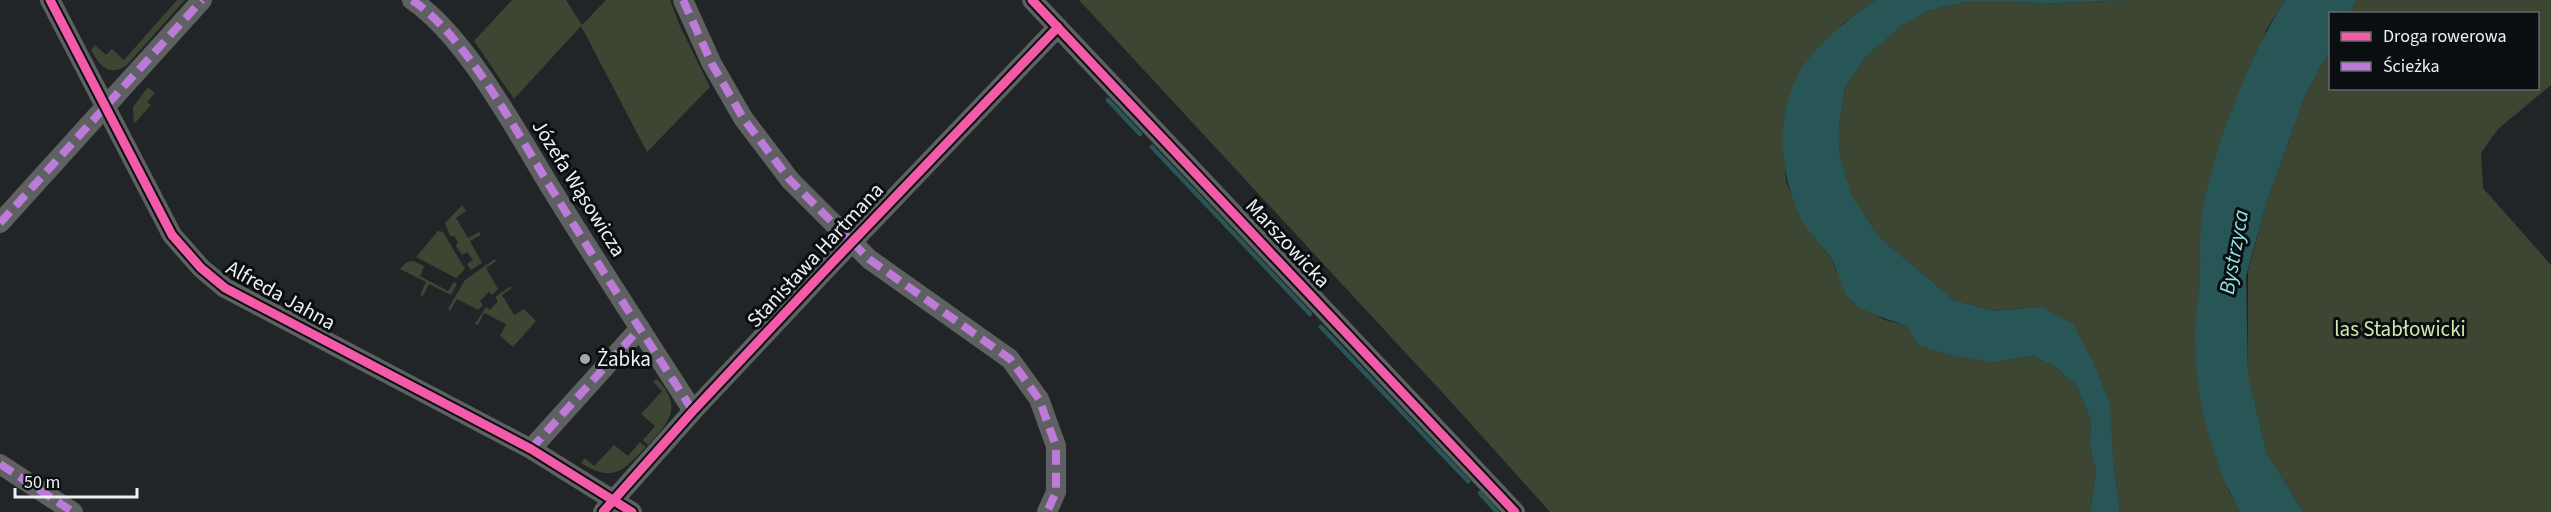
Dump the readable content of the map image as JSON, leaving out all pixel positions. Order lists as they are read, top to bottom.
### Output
{
  "streets": {
    "street": [
      "Józefa Wąsowicza",
      "Marszowicka",
      "Stanisława Hartmana",
      "Alfreda Jahna"
    ]
  },
  "crossings": [
    ["Józefa Wąsowicza", "Stanisława Hartmana"],
    ["Marszowicka", "Stanisława Hartmana"],
    ["Stanisława Hartmana", "Alfreda Jahna"]
  ],
  "water": ["Bystrzyca"],
  "parks": ["las Stabłowicki"],
  "places": ["Żabka"],
  "legend": ["Droga rowerowa", "Ścieżka"],
  "scale_bar": "50 m"
}
